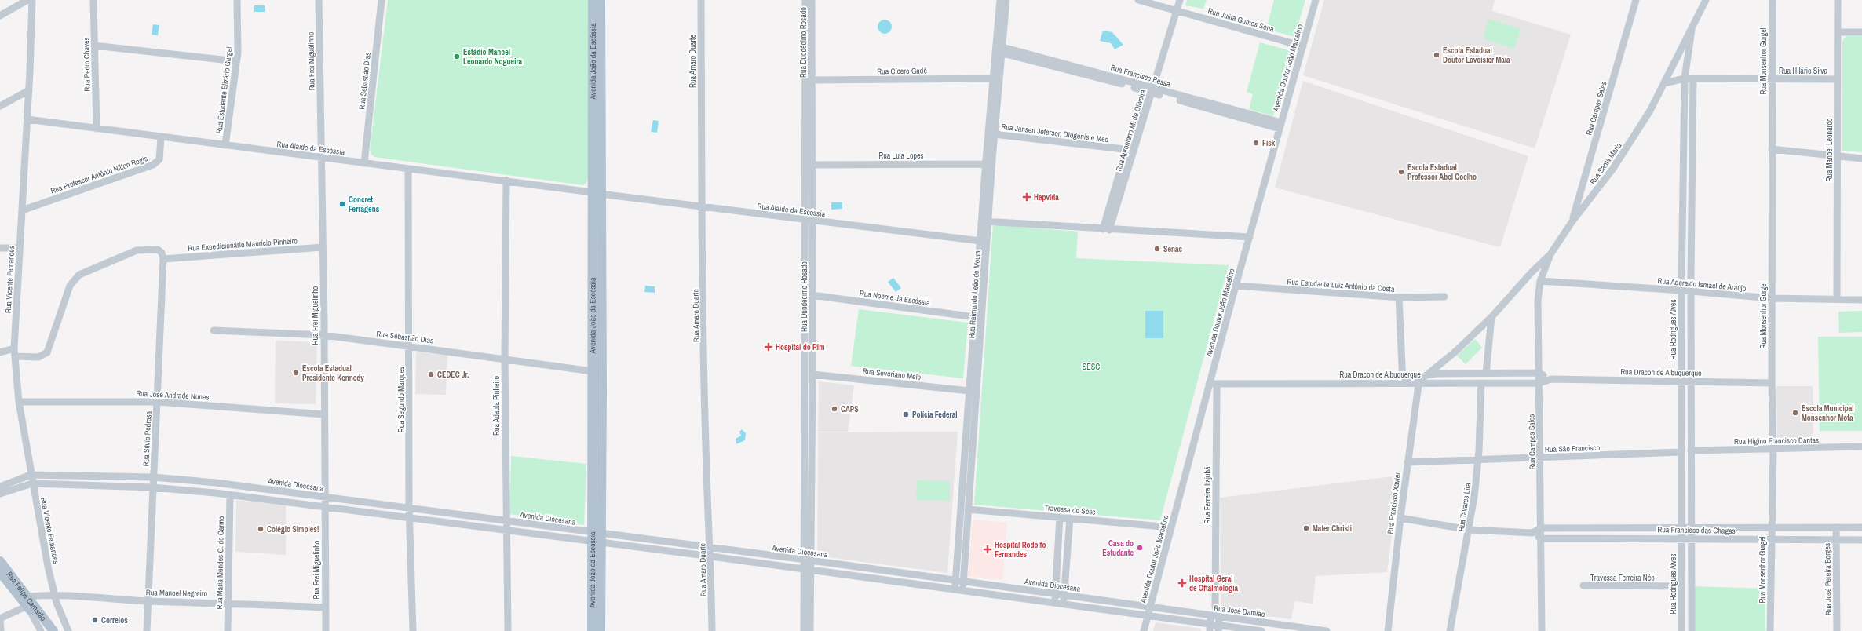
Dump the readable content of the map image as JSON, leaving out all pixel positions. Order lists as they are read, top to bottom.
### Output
{
  "streets": {
    "main road": ["Avenida João da Escóssia", "Rua Felipe Camarão"],
    "street": [
      "Rua Julita Gomes Sena",
      "Rua Duodécimo Rosado",
      "Rua Frei Miguelinho",
      "Rua Amaro Duarte",
      "Rua Monsenhor Gurgel",
      "Rua Pedro Chaves",
      "Avenida Doutor João Marcelino",
      "Rua Cícero Gadê",
      "Rua Hilário Silva",
      "Rua Francisco Bessa",
      "Rua Sebastião Dias",
      "Rua Estudante Elizário Gurgel",
      "Rua Campos Sales",
      "Rua Aproniano M. de Oliveira",
      "Rua Jansen Jeferson Diogenis e Med",
      "Rua Alaide da Escóssia",
      "Rua Manoel Leonardo",
      "Rua Lula Lopes",
      "Rua Santa Maria",
      "Rua Professor Antônio Nilton Regis",
      "Rua Expedicionário Maurício Pinheiro",
      "Rua Vicente Fernandes",
      "Rua Aderaldo Ismael de Araújo",
      "Rua Estudante Luiz Antônio da Costa",
      "Rua Raimundo Leão de Moura",
      "Rua Noeme da Escóssia",
      "Rua Rodrigues Alves",
      "Rua Dracon de Albuquerque",
      "Rua Severiano Melo",
      "Rua José Andrade Nunes",
      "Rua Segundo Marques",
      "Rua Adauta Pinheiro",
      "Rua Silvio Pedrosa",
      "Rua Higino Francisco Dantas",
      "Rua São Francisco",
      "Avenida Diocesana",
      "Rua Ferreira Itajubá",
      "Rua Francisco Xavier",
      "Rua Tavares Lira",
      "Travessa do Sesc",
      "Rua Francisco das Chagas",
      "Rua Maria Mendes G. do Carmo",
      "Travessa Ferreira Néo",
      "Rua José Pereira Borges",
      "Rua Manoel Negreiro",
      "Rua José Damião"
    ]
  },
  "crossings": [
    ["Rua Julita Gomes Sena", "Avenida Doutor João Marcelino"],
    ["Rua Julita Gomes Sena", "Rua Aproniano M. de Oliveira"],
    ["Rua Duodécimo Rosado", "Rua Cícero Gadê"],
    ["Rua Duodécimo Rosado", "Rua Alaide da Escóssia"],
    ["Rua Duodécimo Rosado", "Rua Lula Lopes"],
    ["Rua Duodécimo Rosado", "Rua Noeme da Escóssia"],
    ["Rua Duodécimo Rosado", "Rua Severiano Melo"],
    ["Rua Duodécimo Rosado", "Avenida Diocesana"],
    ["Rua Frei Miguelinho", "Rua Sebastião Dias"],
    ["Rua Frei Miguelinho", "Rua Alaide da Escóssia"],
    ["Rua Frei Miguelinho", "Rua Expedicionário Maurício Pinheiro"],
    ["Rua Frei Miguelinho", "Rua José Andrade Nunes"],
    ["Rua Frei Miguelinho", "Avenida Diocesana"],
    ["Rua Frei Miguelinho", "Rua Manoel Negreiro"],
    ["Avenida João da Escóssia", "Rua Sebastião Dias"],
    ["Avenida João da Escóssia", "Rua Alaide da Escóssia"],
    ["Avenida João da Escóssia", "Avenida Diocesana"],
    ["Rua Amaro Duarte", "Rua Alaide da Escóssia"],
    ["Rua Amaro Duarte", "Avenida Diocesana"],
    ["Rua Monsenhor Gurgel", "Rua Hilário Silva"],
    ["Rua Monsenhor Gurgel", "Rua Aderaldo Ismael de Araújo"],
    ["Rua Monsenhor Gurgel", "Rua Dracon de Albuquerque"],
    ["Rua Monsenhor Gurgel", "Rua Higino Francisco Dantas"],
    ["Rua Monsenhor Gurgel", "Rua Francisco das Chagas"],
    ["Rua Pedro Chaves", "Rua Alaide da Escóssia"],
    ["Avenida Doutor João Marcelino", "Rua Francisco Bessa"],
    ["Avenida Doutor João Marcelino", "Rua Estudante Luiz Antônio da Costa"],
    ["Avenida Doutor João Marcelino", "Rua Dracon de Albuquerque"],
    ["Avenida Doutor João Marcelino", "Avenida Diocesana"],
    ["Avenida Doutor João Marcelino", "Rua Ferreira Itajubá"],
    ["Avenida Doutor João Marcelino", "Travessa do Sesc"],
    ["Avenida Doutor João Marcelino", "Rua José Damião"],
    ["Rua Cícero Gadê", "Rua Raimundo Leão de Moura"],
    ["Rua Hilário Silva", "Rua Manoel Leonardo"],
    ["Rua Hilário Silva", "Rua Santa Maria"],
    ["Rua Hilário Silva", "Rua Rodrigues Alves"],
    ["Rua Francisco Bessa", "Rua Aproniano M. de Oliveira"],
    ["Rua Francisco Bessa", "Rua Raimundo Leão de Moura"],
    ["Rua Sebastião Dias", "Rua Alaide da Escóssia"],
    ["Rua Sebastião Dias", "Rua Segundo Marques"],
    ["Rua Sebastião Dias", "Rua Adauta Pinheiro"],
    ["Rua Estudante Elizário Gurgel", "Rua Alaide da Escóssia"],
    ["Rua Campos Sales", "Rua Santa Maria"],
    ["Rua Campos Sales", "Rua Aderaldo Ismael de Araújo"],
    ["Rua Campos Sales", "Rua Dracon de Albuquerque"],
    ["Rua Campos Sales", "Rua São Francisco"],
    ["Rua Campos Sales", "Rua Francisco das Chagas"],
    ["Rua Aproniano M. de Oliveira", "Rua Jansen Jeferson Diogenis e Med"],
    ["Rua Jansen Jeferson Diogenis e Med", "Rua Raimundo Leão de Moura"],
    ["Rua Alaide da Escóssia", "Rua Professor Antônio Nilton Regis"],
    ["Rua Alaide da Escóssia", "Rua Vicente Fernandes"],
    ["Rua Alaide da Escóssia", "Rua Raimundo Leão de Moura"],
    ["Rua Alaide da Escóssia", "Rua Segundo Marques"],
    ["Rua Alaide da Escóssia", "Rua Adauta Pinheiro"],
    ["Rua Manoel Leonardo", "Rua Aderaldo Ismael de Araújo"],
    ["Rua Lula Lopes", "Rua Raimundo Leão de Moura"],
    ["Rua Santa Maria", "Rua Rodrigues Alves"],
    ["Rua Santa Maria", "Rua Dracon de Albuquerque"],
    ["Rua Santa Maria", "Rua Francisco Xavier"],
    ["Rua Professor Antônio Nilton Regis", "Rua Vicente Fernandes"],
    ["Rua Expedicionário Maurício Pinheiro", "Rua Silvio Pedrosa"],
    ["Rua Vicente Fernandes", "Rua José Andrade Nunes"],
    ["Rua Vicente Fernandes", "Avenida Diocesana"],
    ["Rua Vicente Fernandes", "Rua Manoel Negreiro"],
    ["Rua Aderaldo Ismael de Araújo", "Rua Rodrigues Alves"],
    ["Rua Raimundo Leão de Moura", "Rua Noeme da Escóssia"],
    ["Rua Raimundo Leão de Moura", "Rua Severiano Melo"],
    ["Rua Raimundo Leão de Moura", "Avenida Diocesana"],
    ["Rua Raimundo Leão de Moura", "Travessa do Sesc"],
    ["Rua Rodrigues Alves", "Rua Dracon de Albuquerque"],
    ["Rua Rodrigues Alves", "Rua São Francisco"],
    ["Rua Rodrigues Alves", "Rua Francisco das Chagas"],
    ["Rua Rodrigues Alves", "Travessa Ferreira Néo"],
    ["Rua Dracon de Albuquerque", "Rua Ferreira Itajubá"],
    ["Rua Dracon de Albuquerque", "Rua Francisco Xavier"],
    ["Rua Dracon de Albuquerque", "Rua Tavares Lira"],
    ["Rua José Andrade Nunes", "Rua Silvio Pedrosa"],
    ["Rua Segundo Marques", "Avenida Diocesana"],
    ["Rua Adauta Pinheiro", "Avenida Diocesana"],
    ["Rua Silvio Pedrosa", "Avenida Diocesana"],
    ["Rua Silvio Pedrosa", "Rua Manoel Negreiro"],
    ["Rua São Francisco", "Rua Francisco Xavier"],
    ["Rua São Francisco", "Rua Tavares Lira"],
    ["Avenida Diocesana", "Rua Maria Mendes G. do Carmo"],
    ["Avenida Diocesana", "Rua José Damião"],
    ["Rua Ferreira Itajubá", "Rua José Damião"],
    ["Rua Francisco das Chagas", "Rua José Pereira Borges"],
    ["Rua Maria Mendes G. do Carmo", "Rua Manoel Negreiro"],
    ["Rua Manoel Negreiro", "Rua Felipe Camarão"]
  ],
  "parks": ["SESC"],
  "places": {
    "other": [
      "Escola Estadual Doutor Lavoisier Maia",
      "Estádio Manoel Leonardo Nogueira",
      "Fisk",
      "Escola Estadual Professor Abel Coelho",
      "Concret Ferragens",
      "Senac",
      "Escola Estadual Presidente Kennedy",
      "CEDEC Jr.",
      "CAPS",
      "Escola Municipal Monsenhor Mota",
      "Polícia Federal",
      "Mater Christi",
      "Colégio Simples!",
      "Casa do Estudante",
      "Correios"
    ],
    "health": [
      "Hapvida",
      "Hospital do Rim",
      "Hospital Rodolfo Fernandes",
      "Hospital Geral de Oftalmologia"
    ]
  }
}
